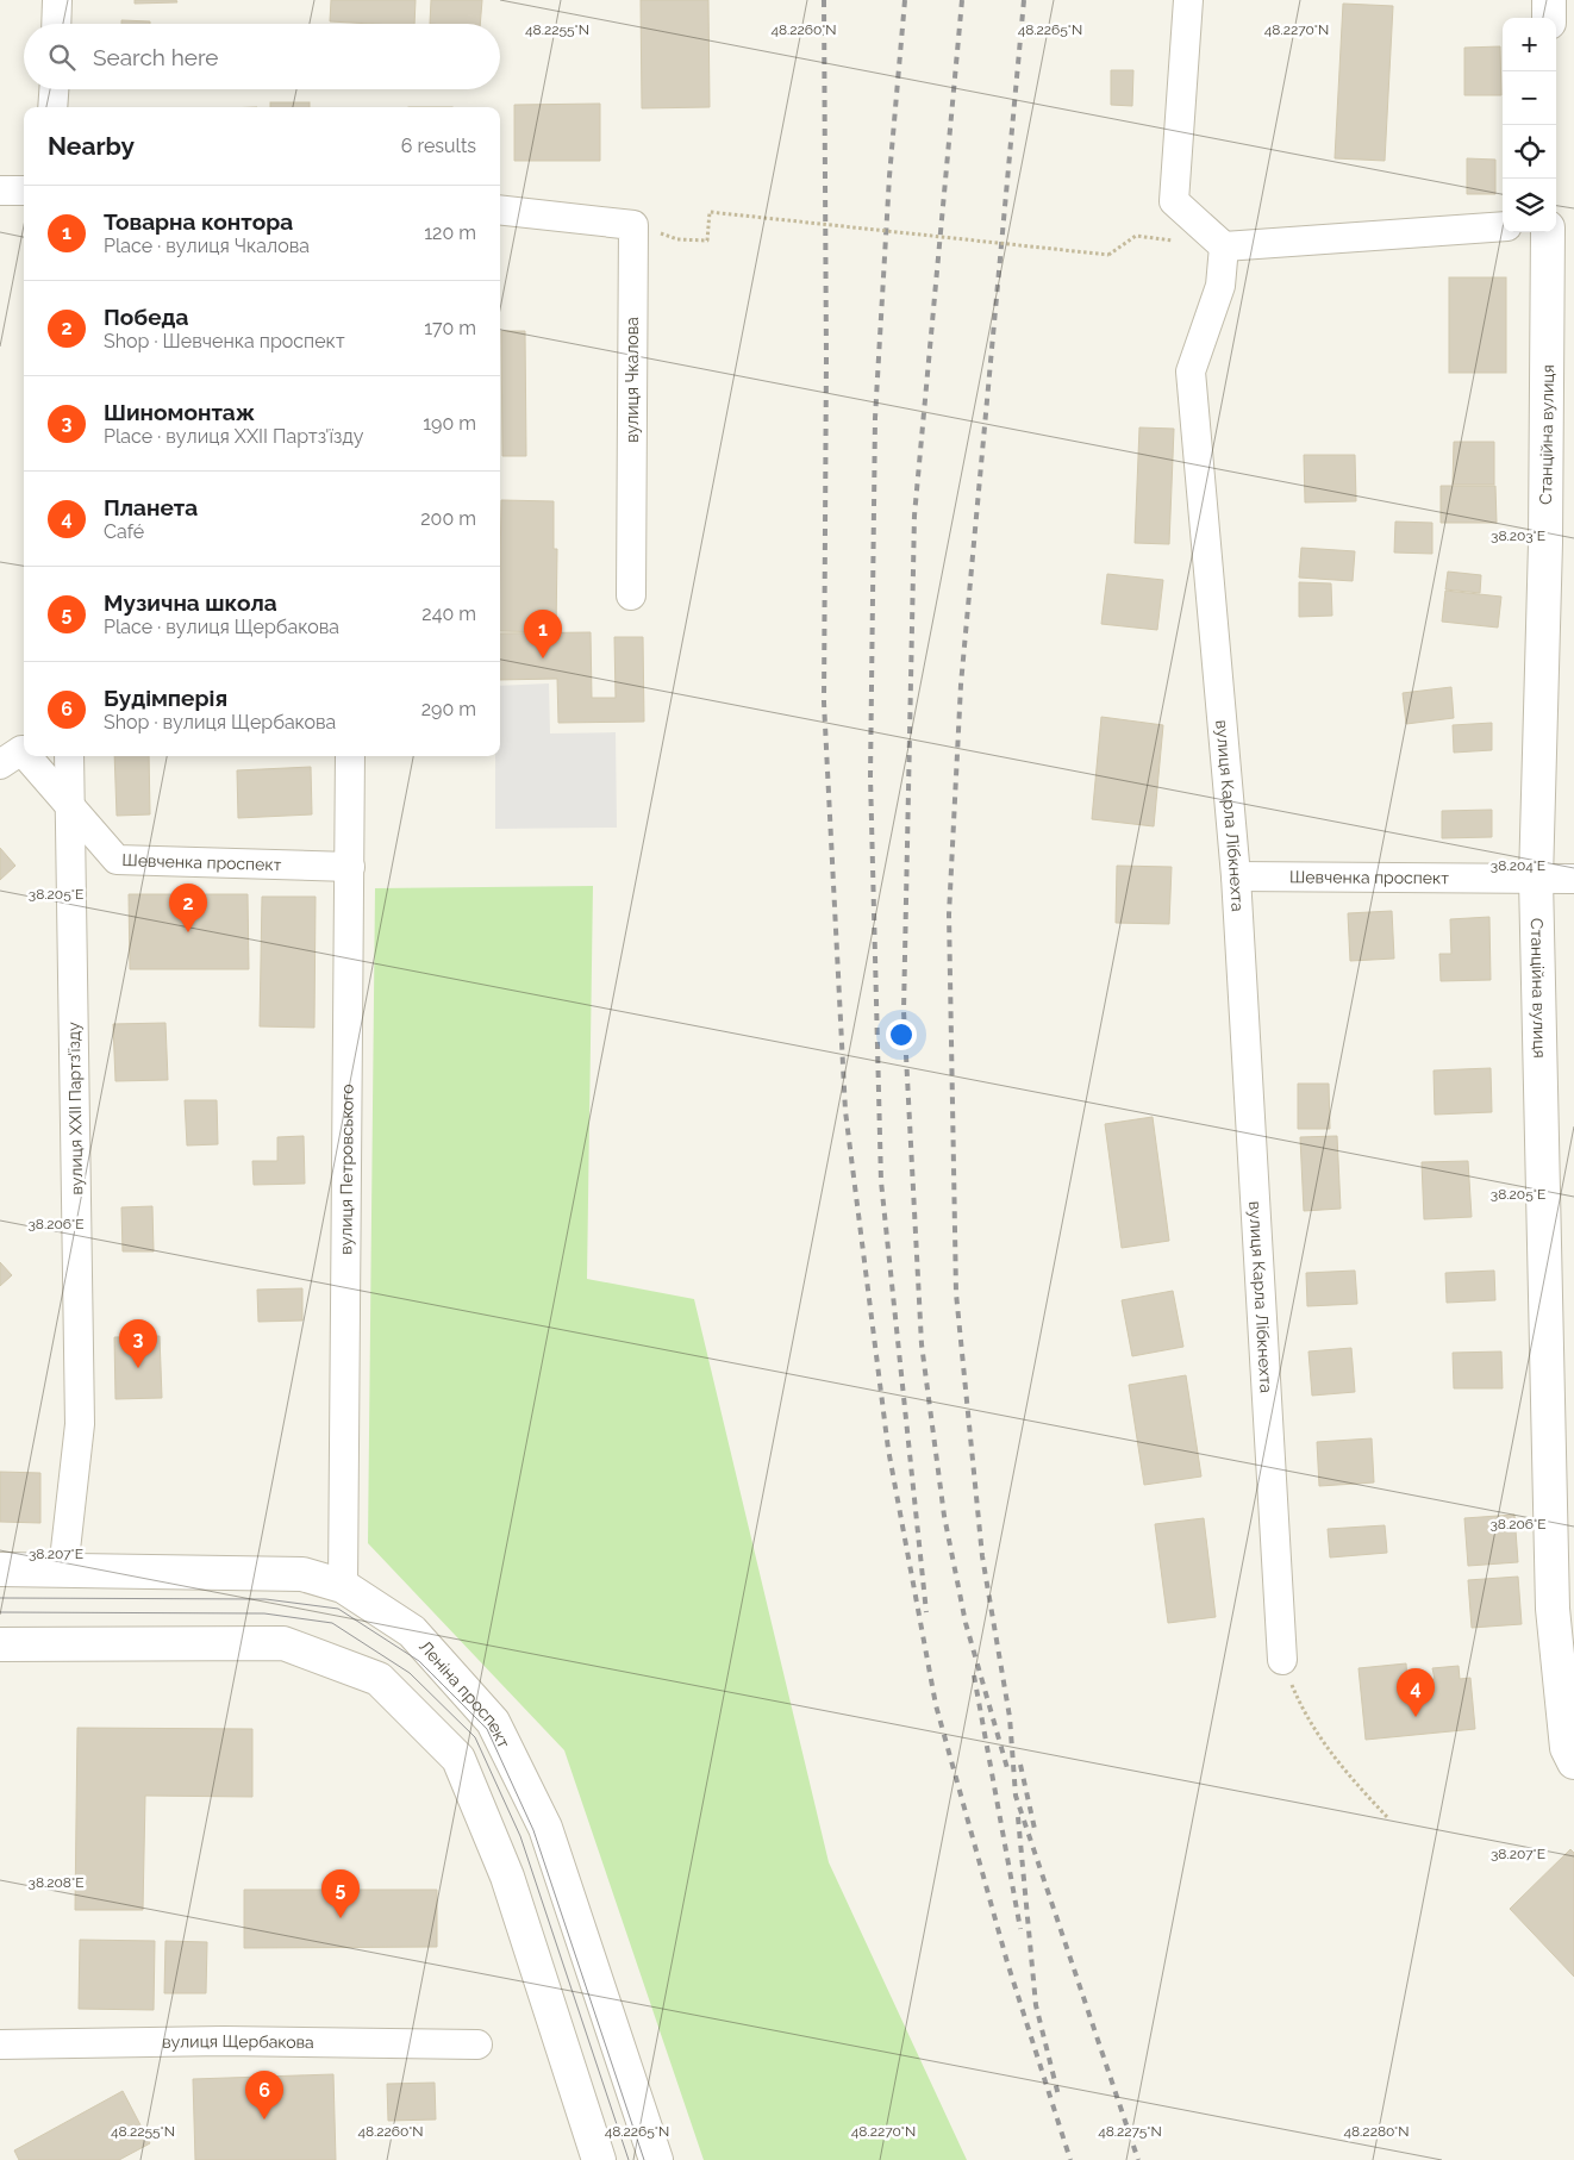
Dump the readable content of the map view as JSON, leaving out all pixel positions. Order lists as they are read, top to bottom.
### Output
{
  "streets": {
    "street": [
      "вулиця Чкалова",
      "Станційна вулиця",
      "вулиця Карла Лібкнехта",
      "Шевченка проспект",
      "вулиця XXII Партз'їзду",
      "вулиця Петровського",
      "Леніна проспект",
      "вулиця Щербакова"
    ]
  },
  "crossings": [
    ["Станційна вулиця", "Шевченка проспект"],
    ["вулиця Карла Лібкнехта", "Шевченка проспект"],
    ["Шевченка проспект", "вулиця XXII Партз'їзду"],
    ["Шевченка проспект", "вулиця Петровського"],
    ["вулиця XXII Партз'їзду", "Леніна проспект"],
    ["вулиця Петровського", "Леніна проспект"]
  ],
  "page": {
    "map_buttons": ["+", "−"],
    "search": "Search here",
    "heading": ["Nearby", "6 results"],
    "list": [
      {
        "mark": "1",
        "name": "Товарна контора",
        "note": "Place · вулиця Чкалова",
        "value": "120 m"
      },
      {
        "mark": "2",
        "name": "Победа",
        "note": "Shop · Шевченка проспект",
        "value": "170 m"
      },
      {
        "mark": "3",
        "name": "Шиномонтаж",
        "note": "Place · вулиця XXII Партз'їзду",
        "value": "190 m"
      },
      {
        "mark": "4",
        "name": "Планета",
        "note": "Café",
        "value": "200 m"
      },
      {
        "mark": "5",
        "name": "Музична школа",
        "note": "Place · вулиця Щербакова",
        "value": "240 m"
      },
      {
        "mark": "6",
        "name": "Будімперія",
        "note": "Shop · вулиця Щербакова",
        "value": "290 m"
      }
    ],
    "pins": [
      "1",
      "2",
      "3",
      "4",
      "5",
      "6"
    ]
  },
  "coordinates": [
    "48.2255°N",
    "48.2260°N",
    "48.2265°N",
    "48.2270°N",
    "38.203°E",
    "38.204°E",
    "38.205°E",
    "38.206°E",
    "38.207°E",
    "38.208°E",
    "48.2275°N",
    "48.2280°N"
  ]
}
